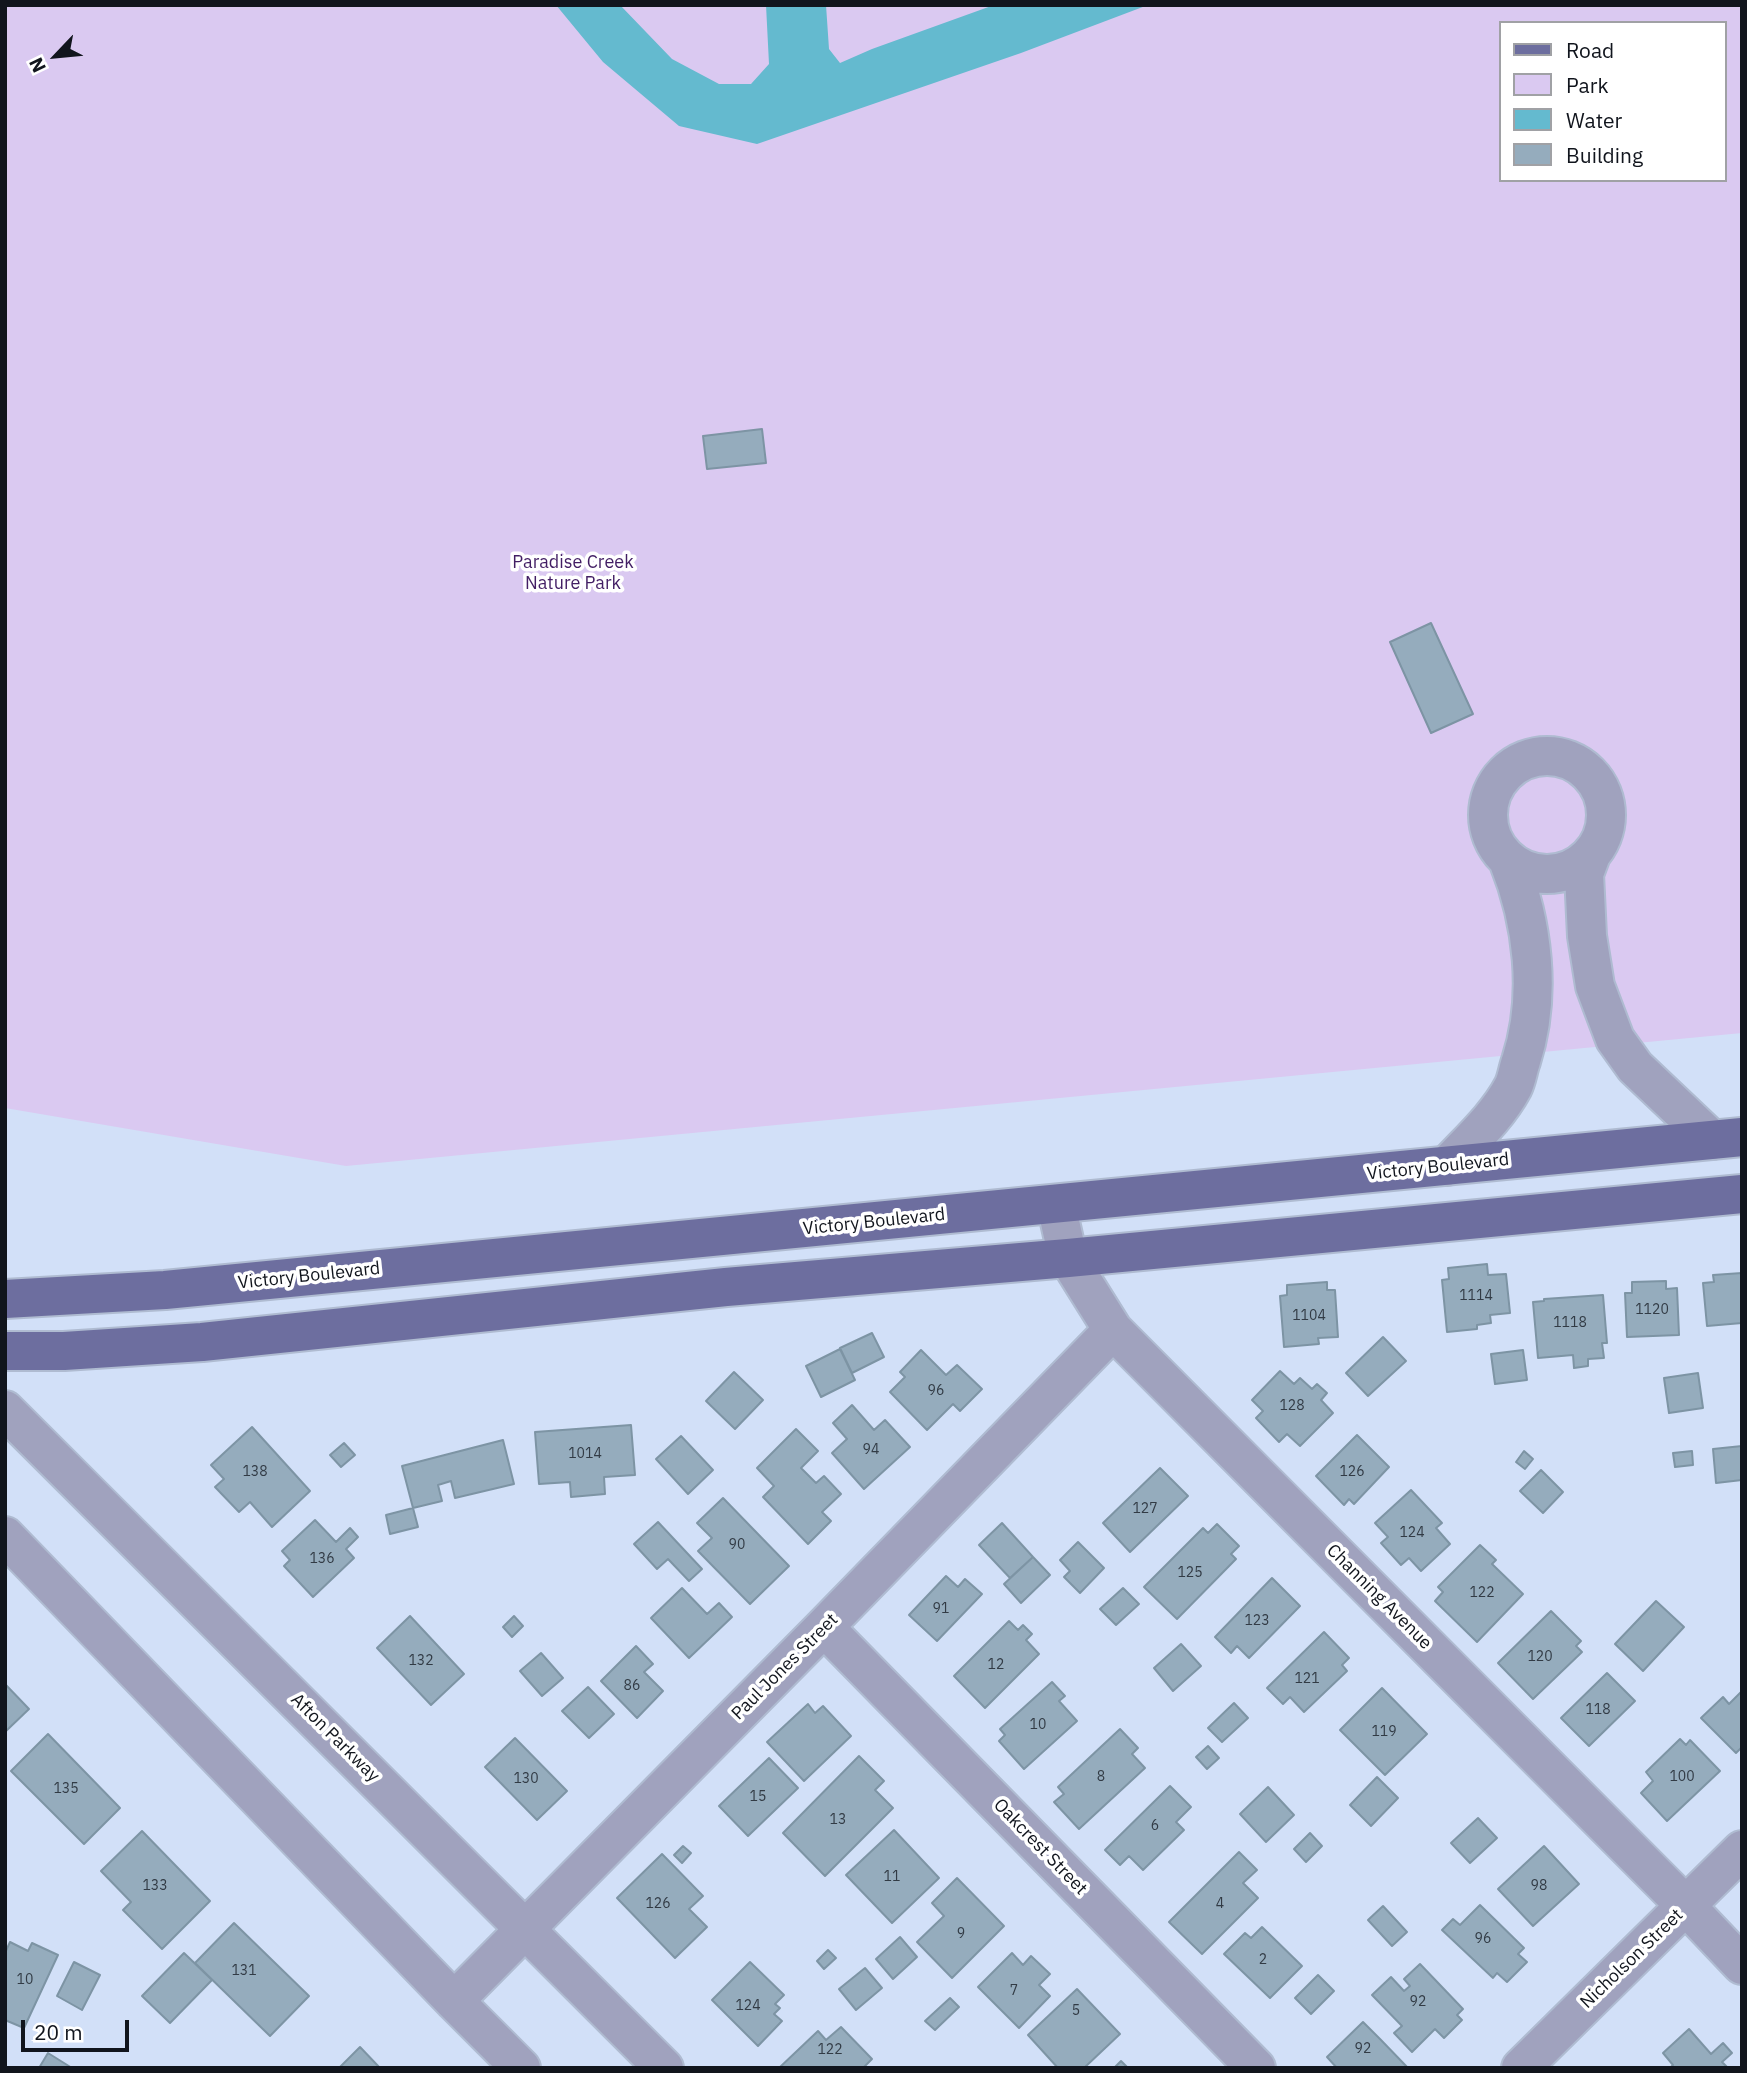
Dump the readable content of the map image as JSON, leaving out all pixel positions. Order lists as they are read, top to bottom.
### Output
{
  "streets": {
    "main road": ["Victory Boulevard"],
    "street": [
      "Channing Avenue",
      "Paul Jones Street",
      "Afton Parkway",
      "Oakcrest Street",
      "Nicholson Street"
    ]
  },
  "crossings": [
    ["Victory Boulevard", "Channing Avenue"],
    ["Channing Avenue", "Paul Jones Street"],
    ["Channing Avenue", "Nicholson Street"],
    ["Paul Jones Street", "Afton Parkway"],
    ["Paul Jones Street", "Oakcrest Street"]
  ],
  "parks": ["Paradise Creek Nature Park"],
  "house_numbers": [
    "1114",
    "1120",
    "1104",
    "1118",
    "96",
    "128",
    "94",
    "1014",
    "138",
    "126",
    "127",
    "124",
    "90",
    "136",
    "125",
    "122",
    "91",
    "123",
    "120",
    "132",
    "12",
    "121",
    "86",
    "118",
    "10",
    "119",
    "8",
    "100",
    "130",
    "135",
    "15",
    "13",
    "6",
    "11",
    "133",
    "98",
    "126",
    "4",
    "9",
    "96",
    "2",
    "131",
    "10",
    "7",
    "92",
    "124",
    "5",
    "92",
    "122"
  ],
  "legend": [
    "Road",
    "Park",
    "Water",
    "Building"
  ],
  "scale_bar": "20 m",
  "north": "bottom left"
}
